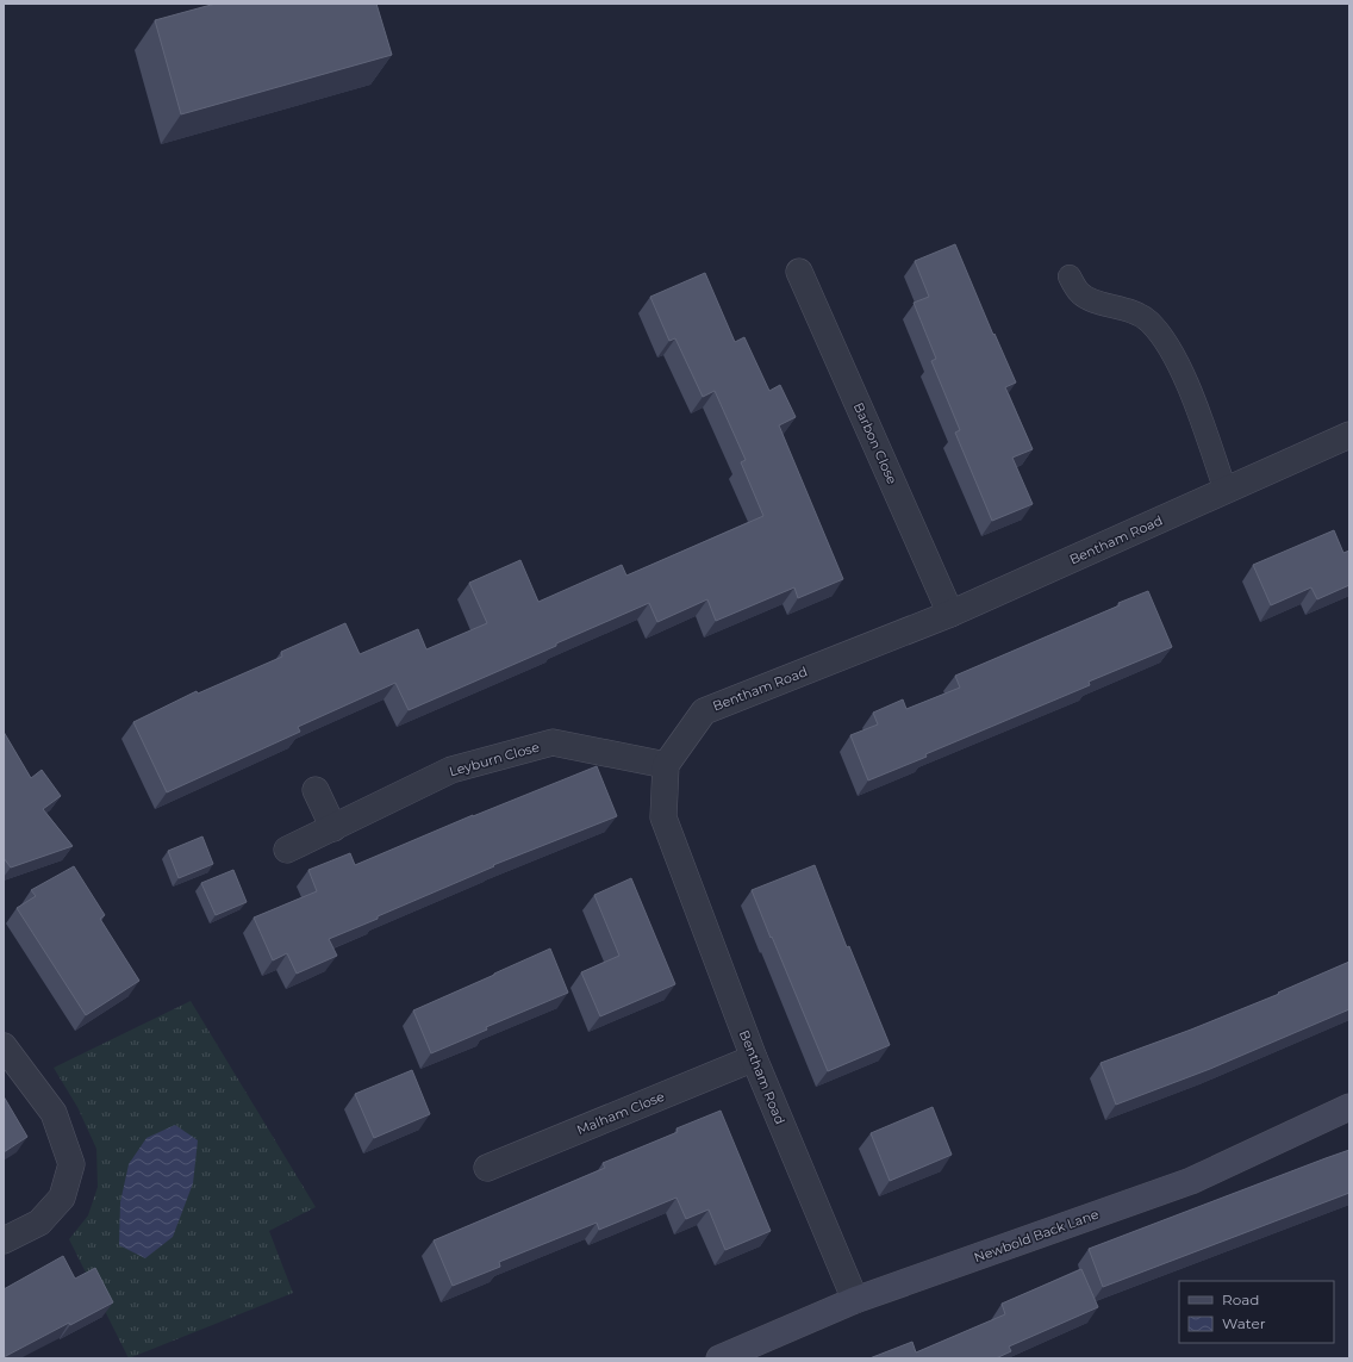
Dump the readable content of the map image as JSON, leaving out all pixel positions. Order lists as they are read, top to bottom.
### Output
{
  "streets": {
    "street": [
      "Barbon Close",
      "Bentham Road",
      "Leyburn Close",
      "Malham Close",
      "Newbold Back Lane"
    ]
  },
  "crossings": [
    ["Barbon Close", "Bentham Road"],
    ["Bentham Road", "Leyburn Close"],
    ["Bentham Road", "Malham Close"],
    ["Bentham Road", "Newbold Back Lane"]
  ],
  "legend": ["Road", "Water"]
}
